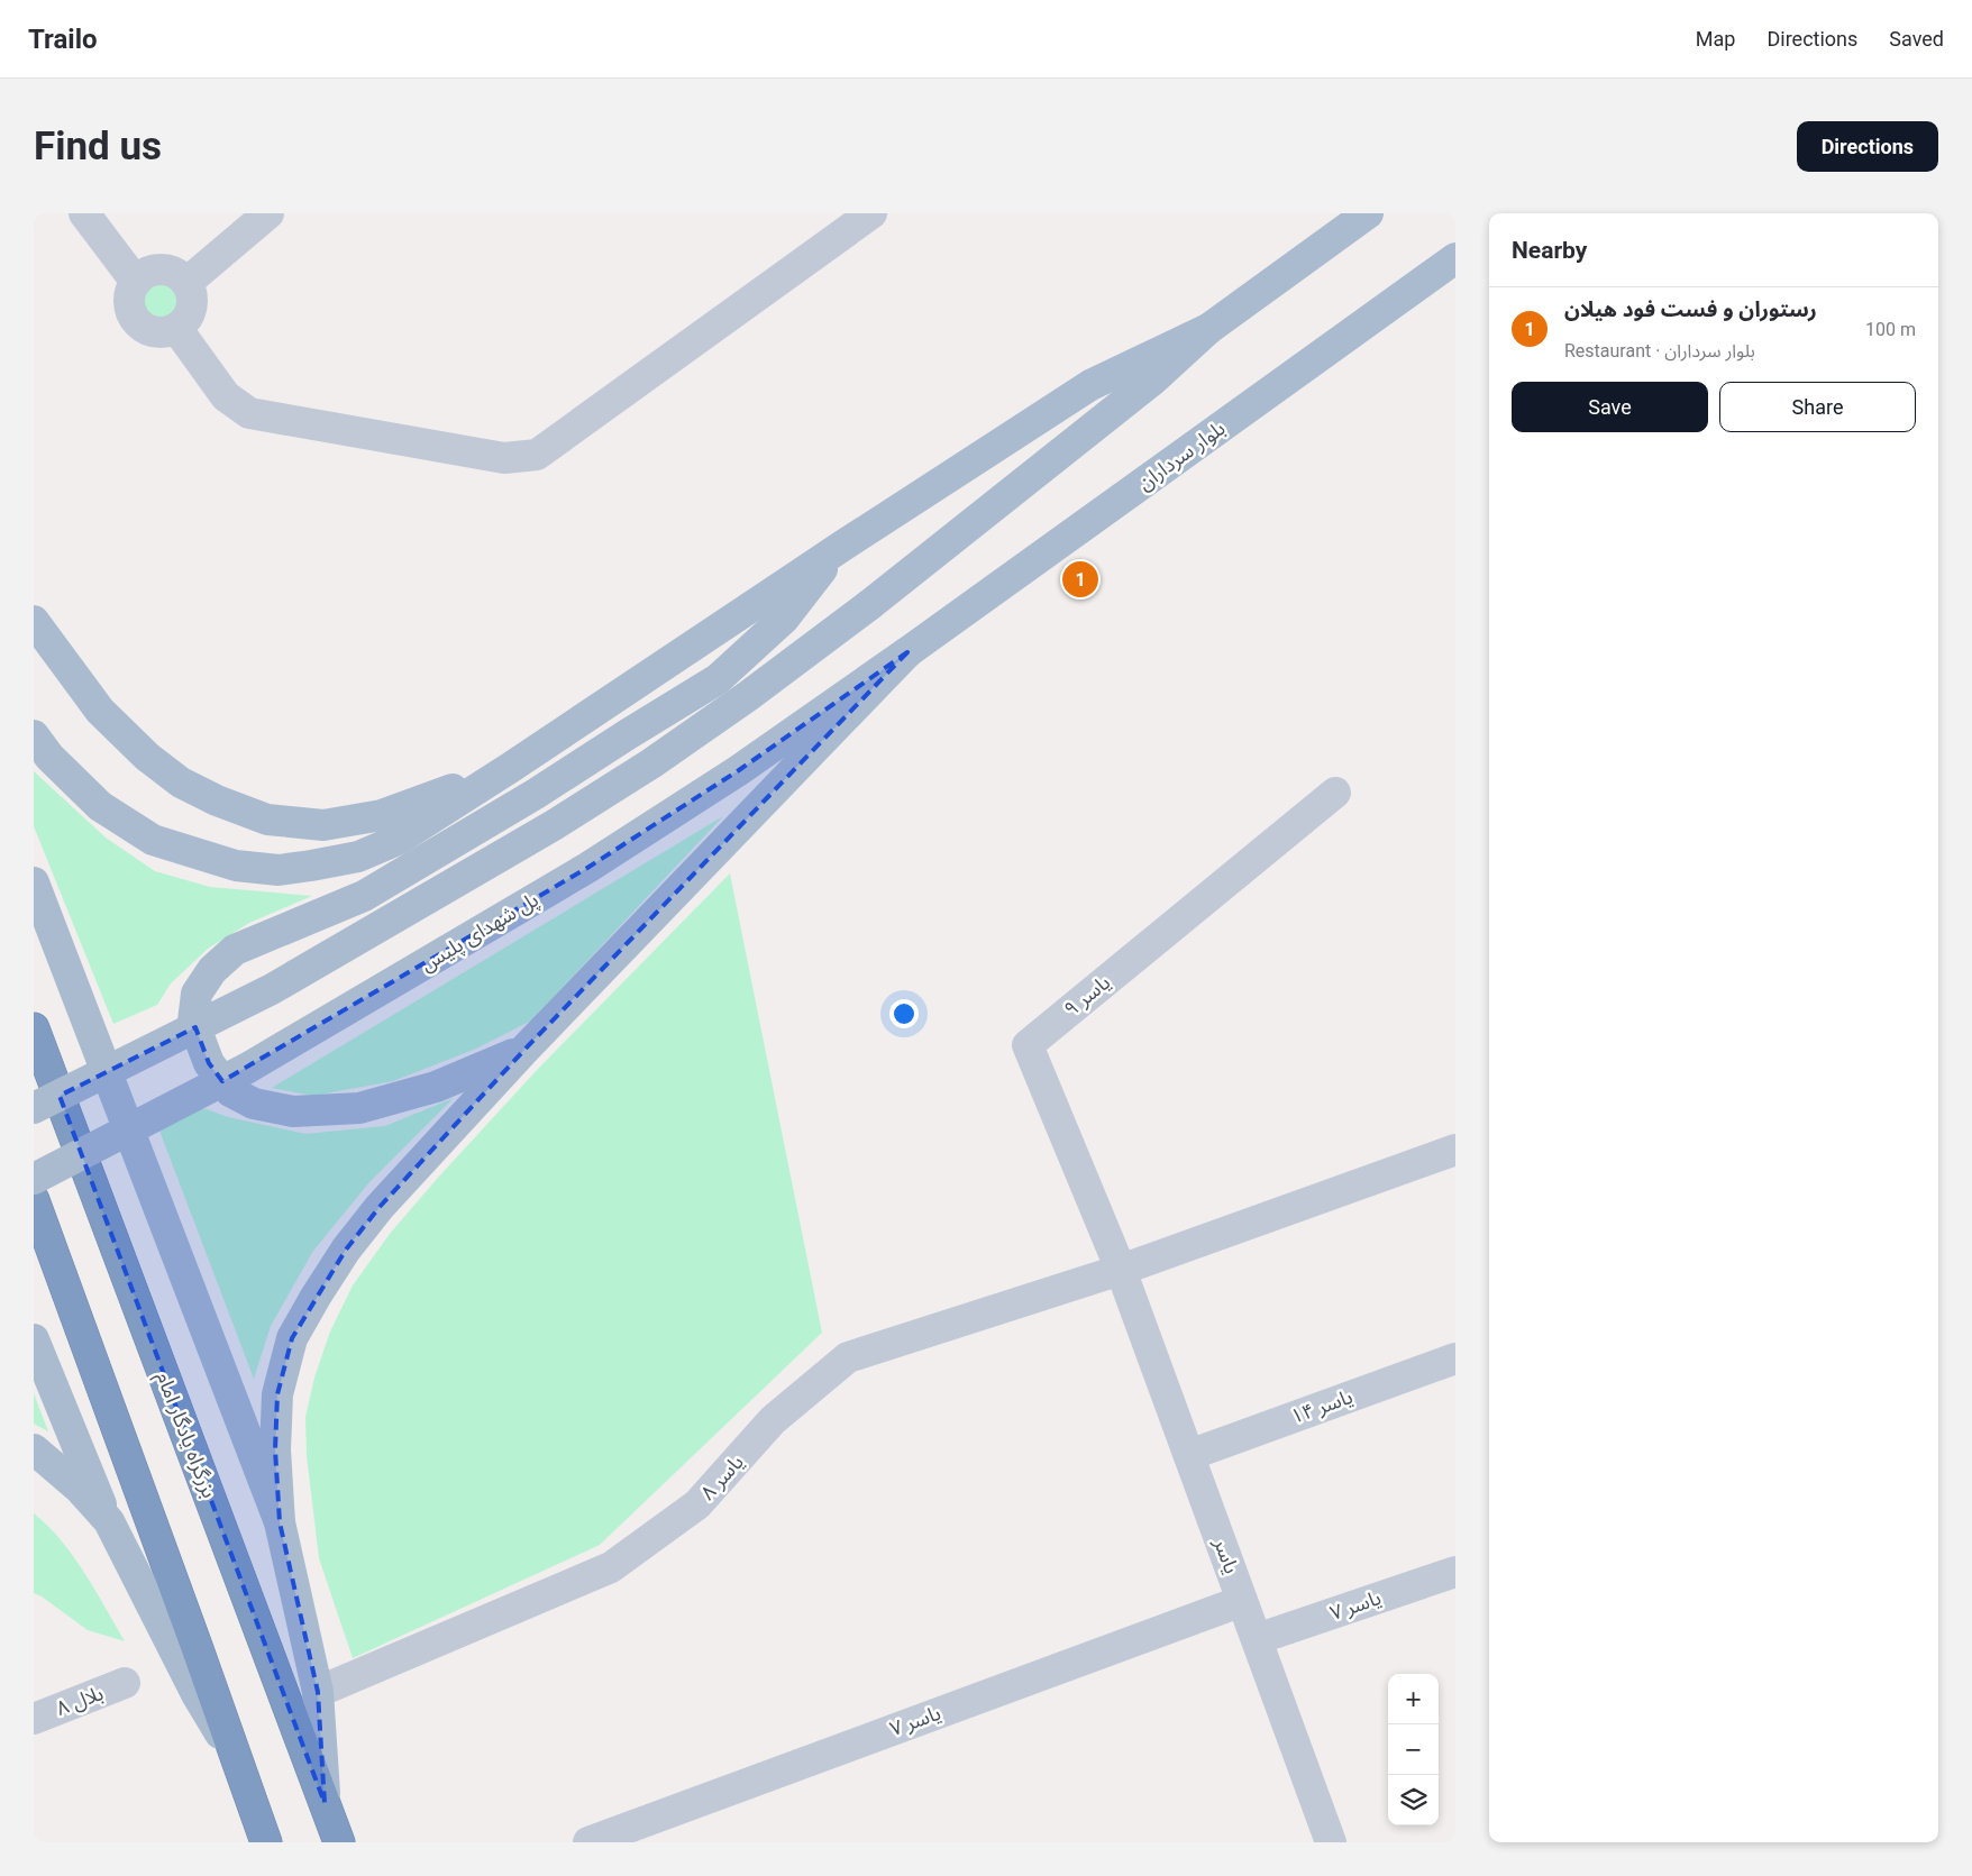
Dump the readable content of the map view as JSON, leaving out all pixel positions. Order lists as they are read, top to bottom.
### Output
{
  "streets": {
    "highway": ["بزرگراه یادگار امام"],
    "main road": ["بلوار سرداران", "پل شهدای پلیس"],
    "street": [
      "یاسر ۹",
      "یاسر ۱۴",
      "یاسر ۸",
      "یاسر",
      "یاسر ۷",
      "بلال ۸"
    ]
  },
  "crossings": [
    ["بلوار سرداران", "پل شهدای پلیس"],
    ["یاسر ۹", "یاسر ۸"],
    ["یاسر ۹", "یاسر"],
    ["یاسر ۱۴", "یاسر"],
    ["یاسر ۸", "یاسر"],
    ["یاسر", "یاسر ۷"]
  ],
  "page": {
    "header": "Trailo",
    "nav": ["Map", "Directions", "Saved"],
    "buttons": [
      "Directions",
      ["Save", "Share"]
    ],
    "title": "Find us",
    "heading": "Nearby",
    "list": [
      {
        "mark": "1",
        "name": "رستوران و فست فود هیلان",
        "note": "Restaurant · بلوار سرداران",
        "value": "100 m"
      }
    ],
    "pins": "1",
    "map_buttons": ["+", "−"]
  }
}
